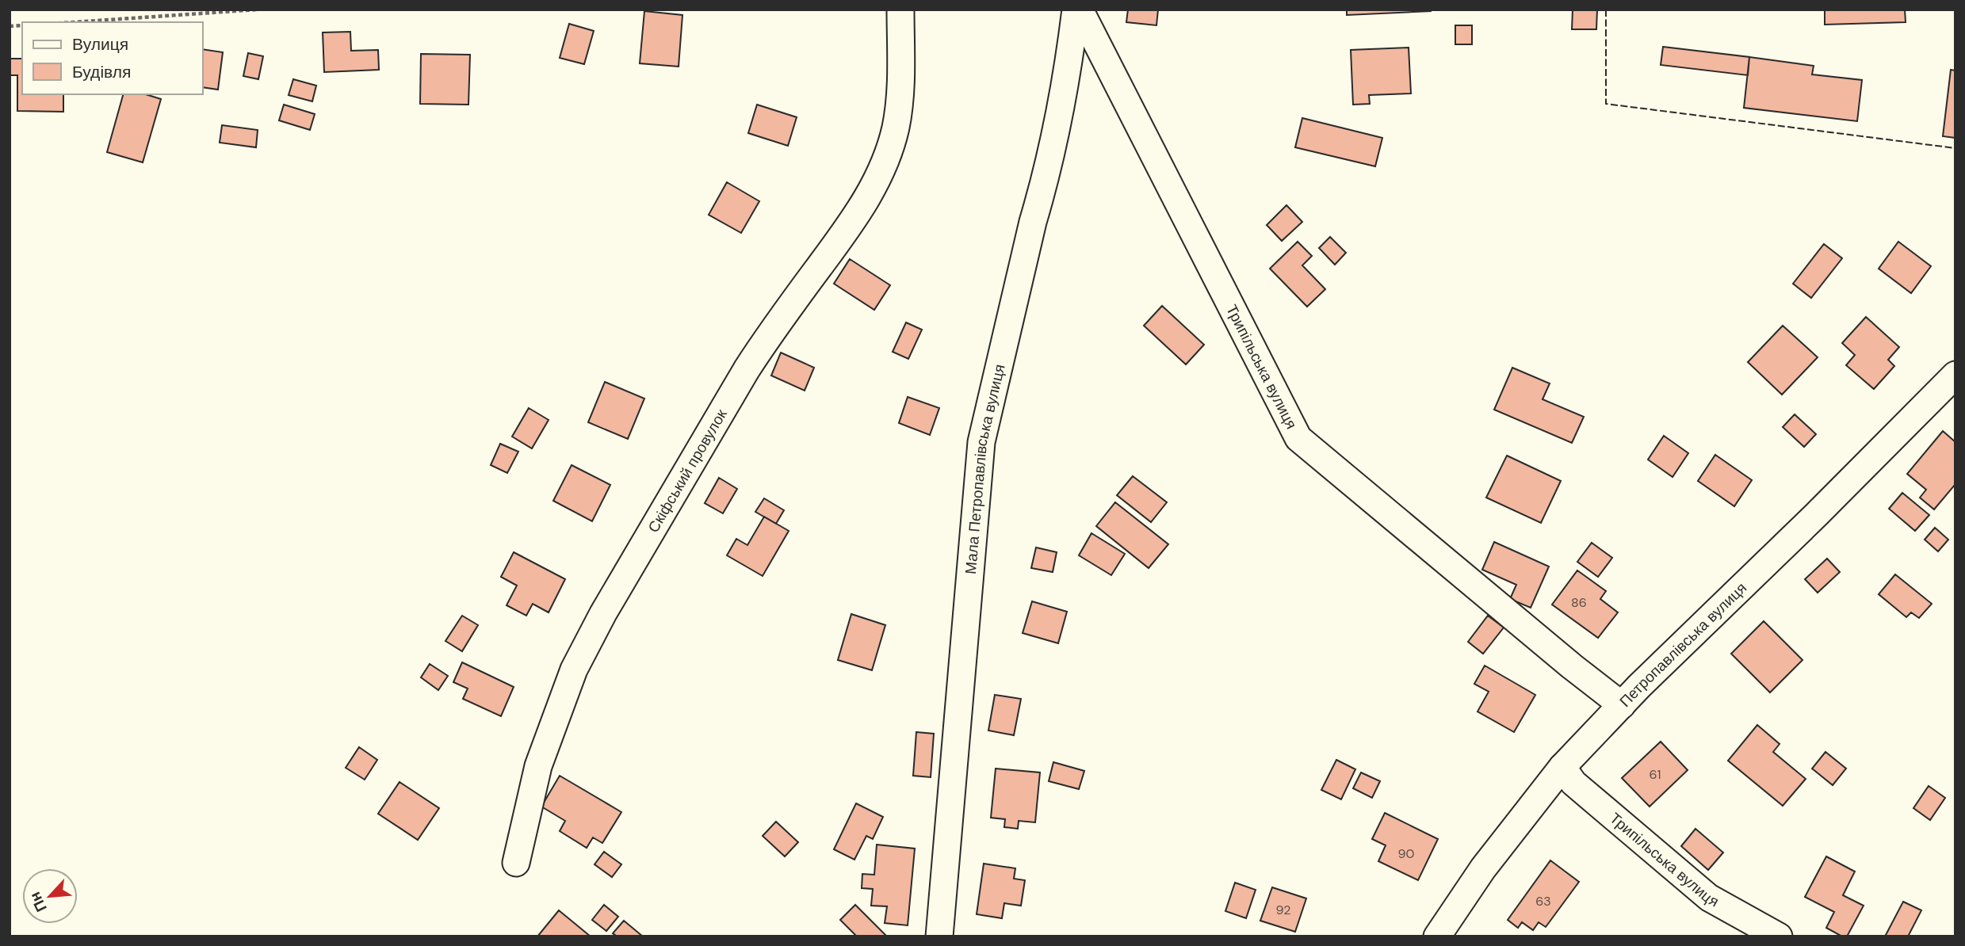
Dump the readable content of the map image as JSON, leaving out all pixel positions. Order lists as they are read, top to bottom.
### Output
{
  "streets": {
    "street": [
      "Трипільська вулиця",
      "Мала Петропавлівська вулиця",
      "Скіфський провулок",
      "Петропавлівська вулиця"
    ]
  },
  "crossings": [
    ["Трипільська вулиця", "Мала Петропавлівська вулиця"],
    ["Трипільська вулиця", "Петропавлівська вулиця"]
  ],
  "house_numbers": [
    "86",
    "61",
    "90",
    "63",
    "92"
  ],
  "legend": ["Вулиця", "Будівля"],
  "north": "bottom left"
}
